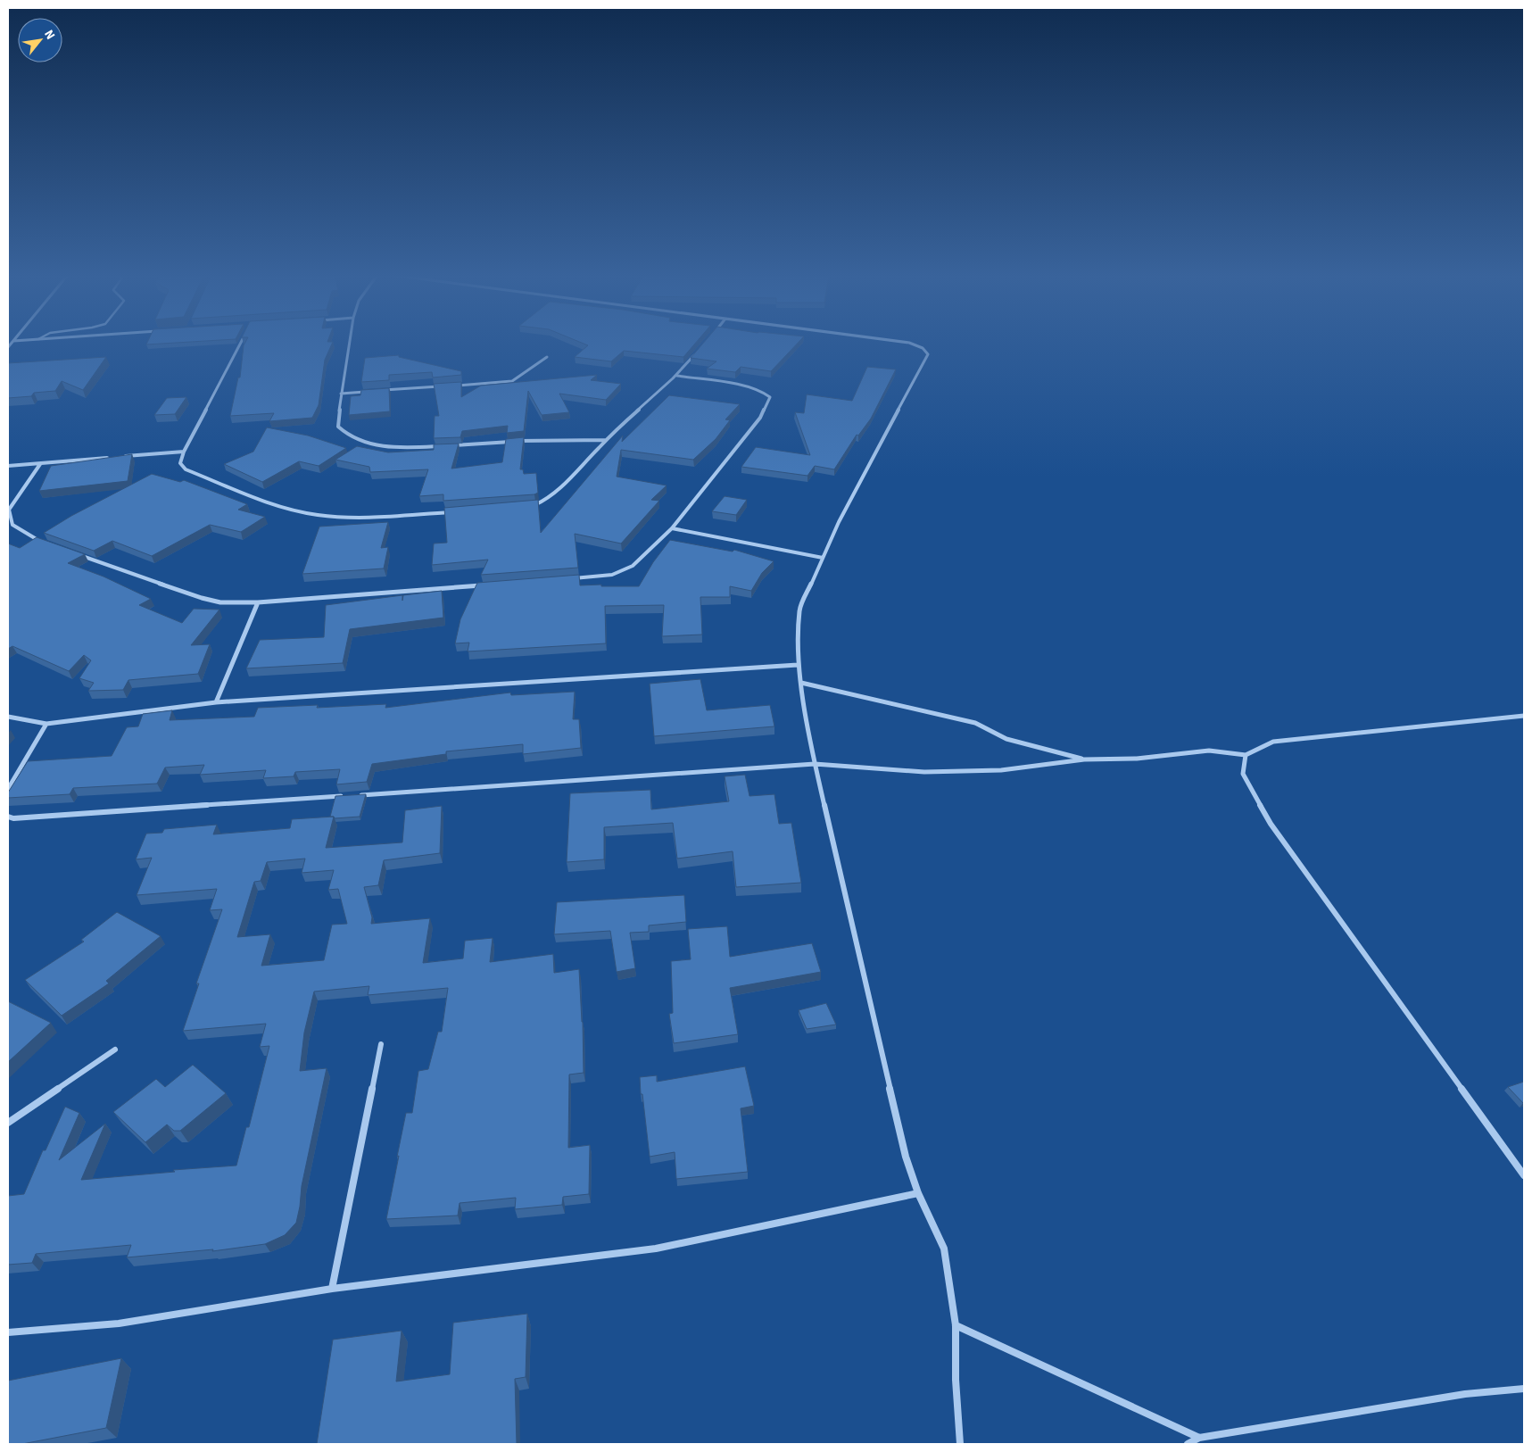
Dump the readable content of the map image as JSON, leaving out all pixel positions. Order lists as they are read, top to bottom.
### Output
{
  "north": "top right"
}
